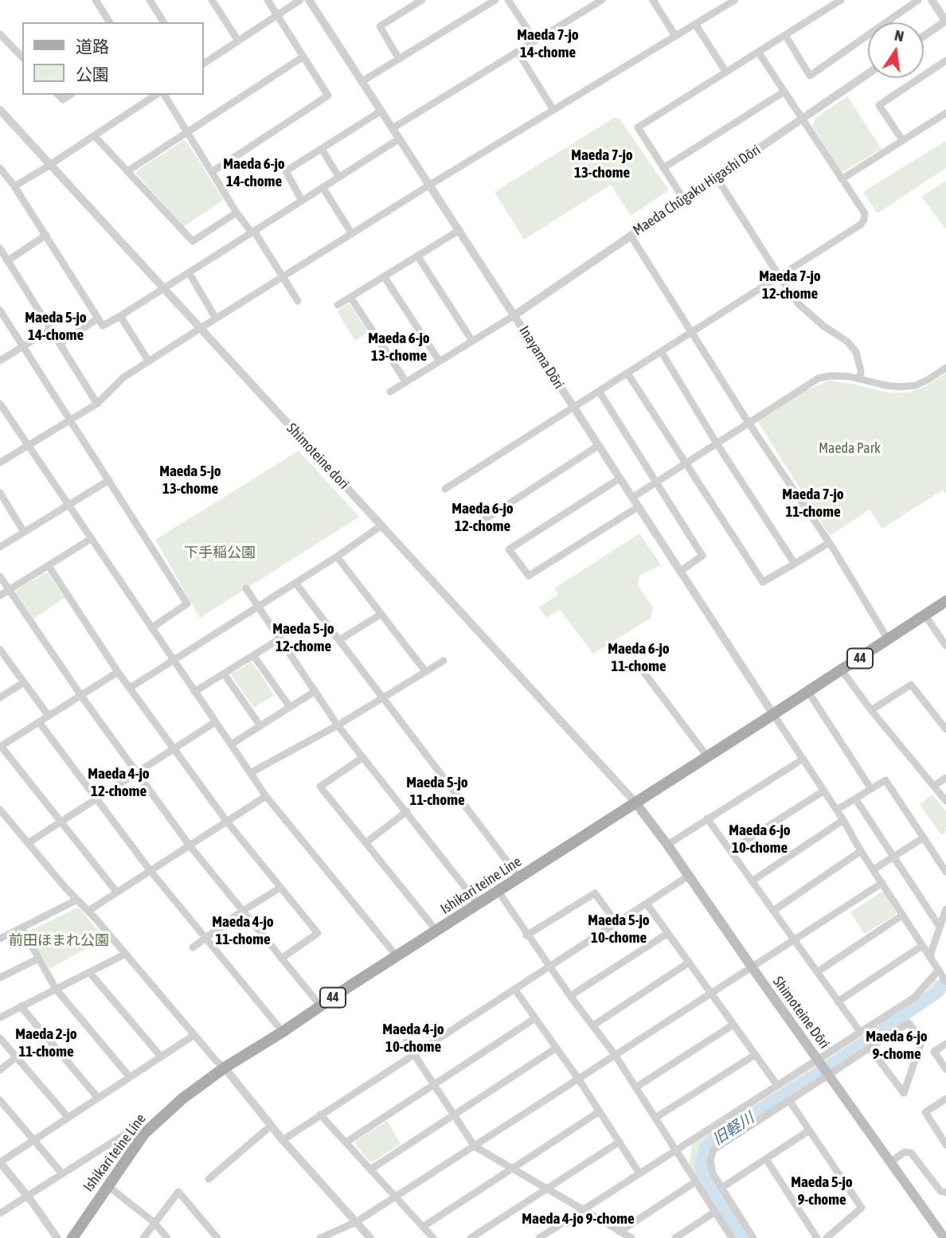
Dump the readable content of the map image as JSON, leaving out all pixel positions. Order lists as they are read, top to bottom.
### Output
{
  "streets": {
    "main road": ["44", "Ishikari teine Line", "Shimoteine Dōri"],
    "street": ["Maeda Chūgaku Higashi Dōri", "Inayama Dōri", "Shimoteine dori"]
  },
  "crossings": [
    ["Maeda Chūgaku Higashi Dōri", "Inayama Dōri"],
    ["Inayama Dōri", "Ishikari teine Line"],
    ["Shimoteine dori", "Ishikari teine Line"],
    ["Shimoteine dori", "Shimoteine Dōri"],
    ["Ishikari teine Line", "Shimoteine Dōri"]
  ],
  "districts": [
    "Maeda 7-jo 14-chome",
    "Maeda 7-jo 13-chome",
    "Maeda 6-jo 14-chome",
    "Maeda 7-jo 12-chome",
    "Maeda 5-jo 14-chome",
    "Maeda 6-jo 13-chome",
    "Maeda 5-jo 13-chome",
    "Maeda 7-jo 11-chome",
    "Maeda 6-jo 12-chome",
    "Maeda 5-jo 12-chome",
    "Maeda 6-jo 11-chome",
    "Maeda 4-jo 12-chome",
    "Maeda 5-jo 11-chome",
    "Maeda 6-jo 10-chome",
    "Maeda 5-jo 10-chome",
    "Maeda 4-jo 11-chome",
    "Maeda 4-jo 10-chome",
    "Maeda 2-jo 11-chome",
    "Maeda 6-jo 9-chome",
    "Maeda 5-jo 9-chome",
    "Maeda 4-jo 9-chome"
  ],
  "water": ["旧軽川"],
  "parks": ["Maeda Park", "下手稲公園", "前田ほまれ公園"],
  "legend": ["道路", "公園"],
  "north": "top"
}
